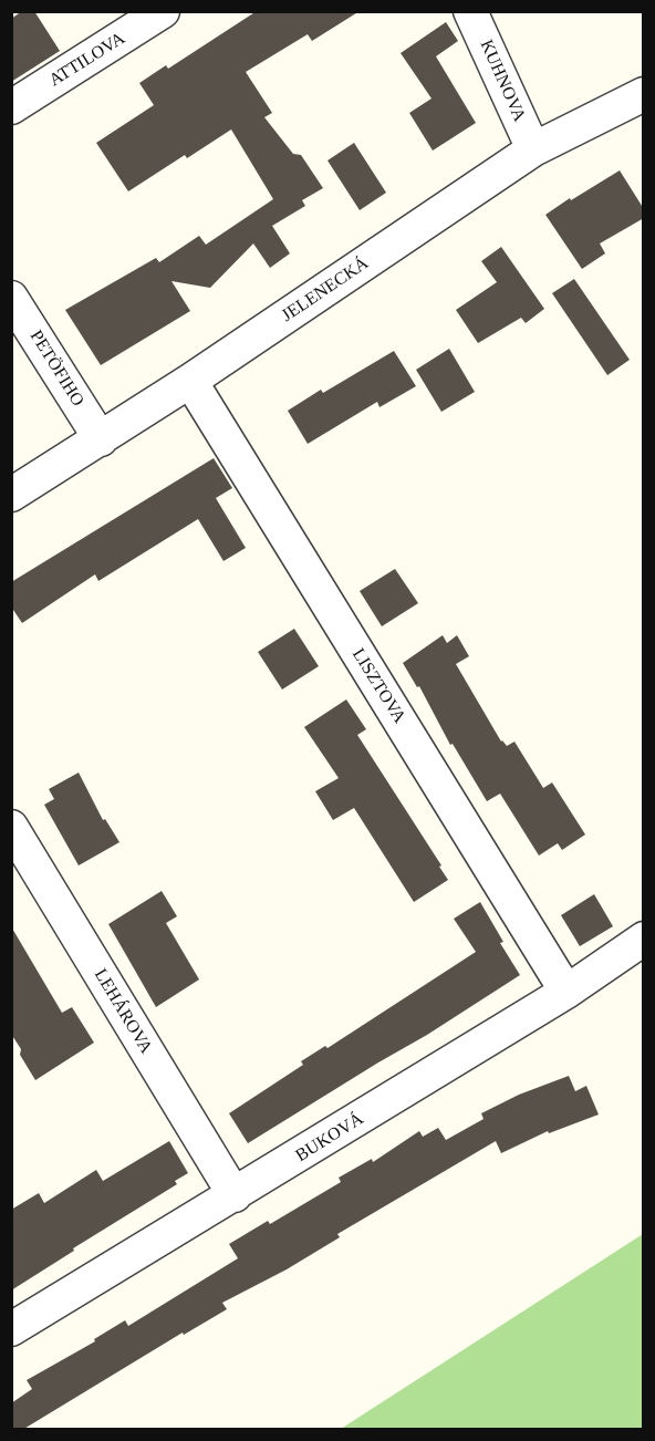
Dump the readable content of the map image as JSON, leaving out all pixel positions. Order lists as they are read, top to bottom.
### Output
{
  "streets": {
    "street": [
      "ATTILOVA",
      "KUHNOVA",
      "JELENECKÁ",
      "PETÖFIHO",
      "LISZTOVA",
      "LEHÁROVA",
      "BUKOVÁ"
    ]
  },
  "crossings": [
    ["KUHNOVA", "JELENECKÁ"],
    ["JELENECKÁ", "PETÖFIHO"],
    ["JELENECKÁ", "LISZTOVA"],
    ["LISZTOVA", "BUKOVÁ"],
    ["LEHÁROVA", "BUKOVÁ"]
  ]
}
